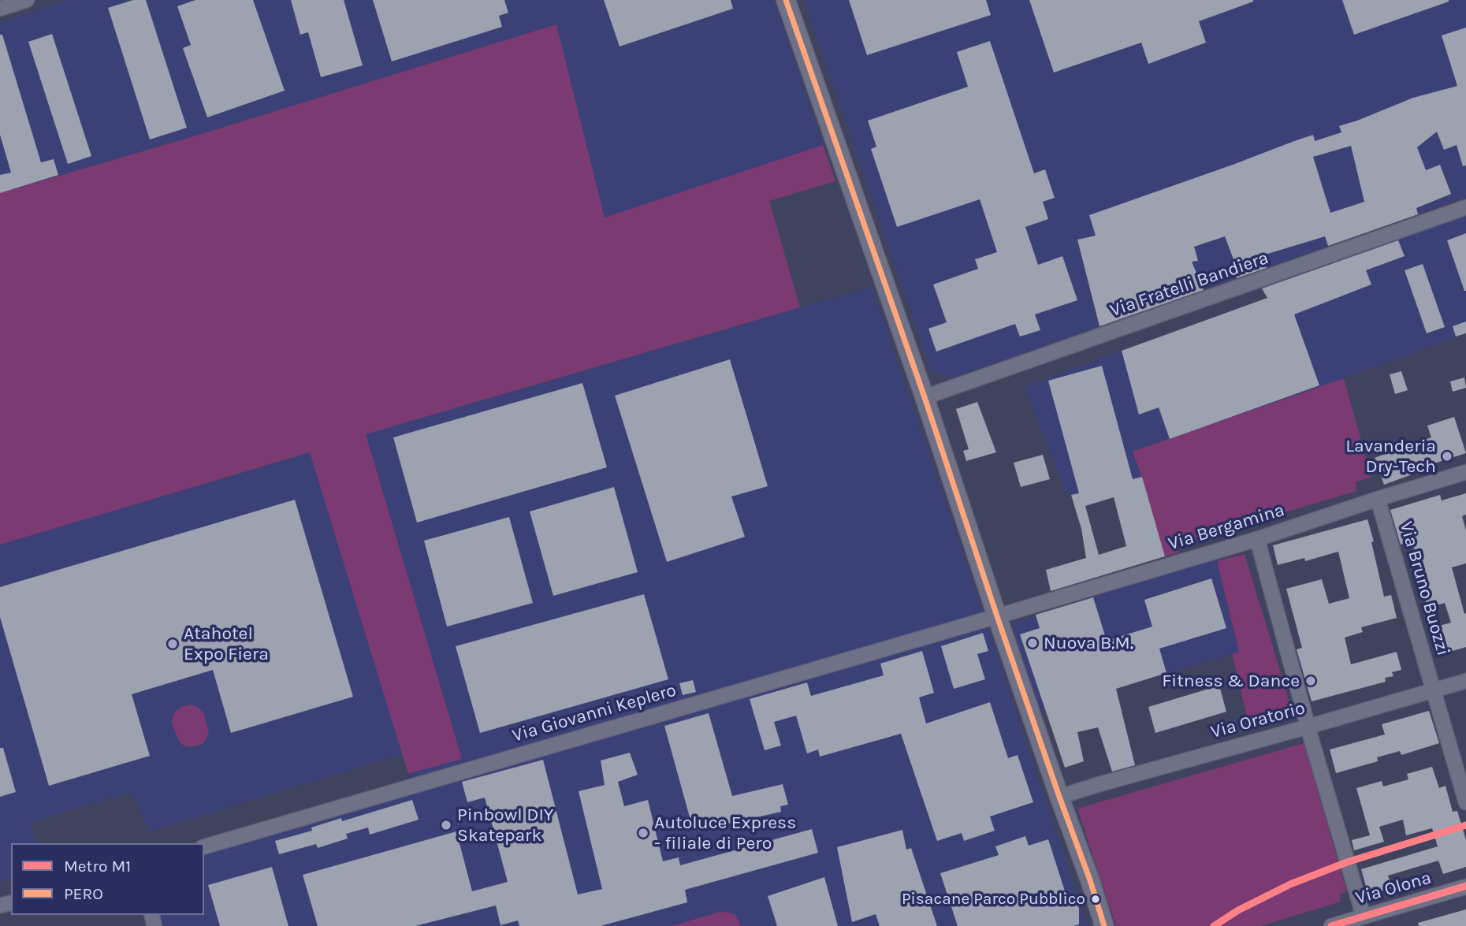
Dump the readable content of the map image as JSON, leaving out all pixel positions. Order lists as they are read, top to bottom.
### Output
{
  "streets": {
    "street": [
      "Via Fratelli Bandiera",
      "Via Bergamina",
      "Via Bruno Buozzi",
      "Via Giovanni Keplero",
      "Via Oratorio",
      "Via Olona"
    ]
  },
  "crossings": [
    ["Via Bergamina", "Via Bruno Buozzi"],
    ["Via Bergamina", "Via Giovanni Keplero"],
    ["Via Bruno Buozzi", "Via Oratorio"]
  ],
  "places": [
    "Lavanderia Dry-Tech",
    "Nuova B.M.",
    "Atahotel Expo Fiera",
    "Fitness & Dance",
    "Pinbowl DIY Skatepark",
    "Autoluce Express - filiale di Pero",
    "Pisacane Parco Pubblico"
  ],
  "lines": ["transit line PERO", "metro line M1"],
  "legend": ["Metro M1", "PERO"]
}
